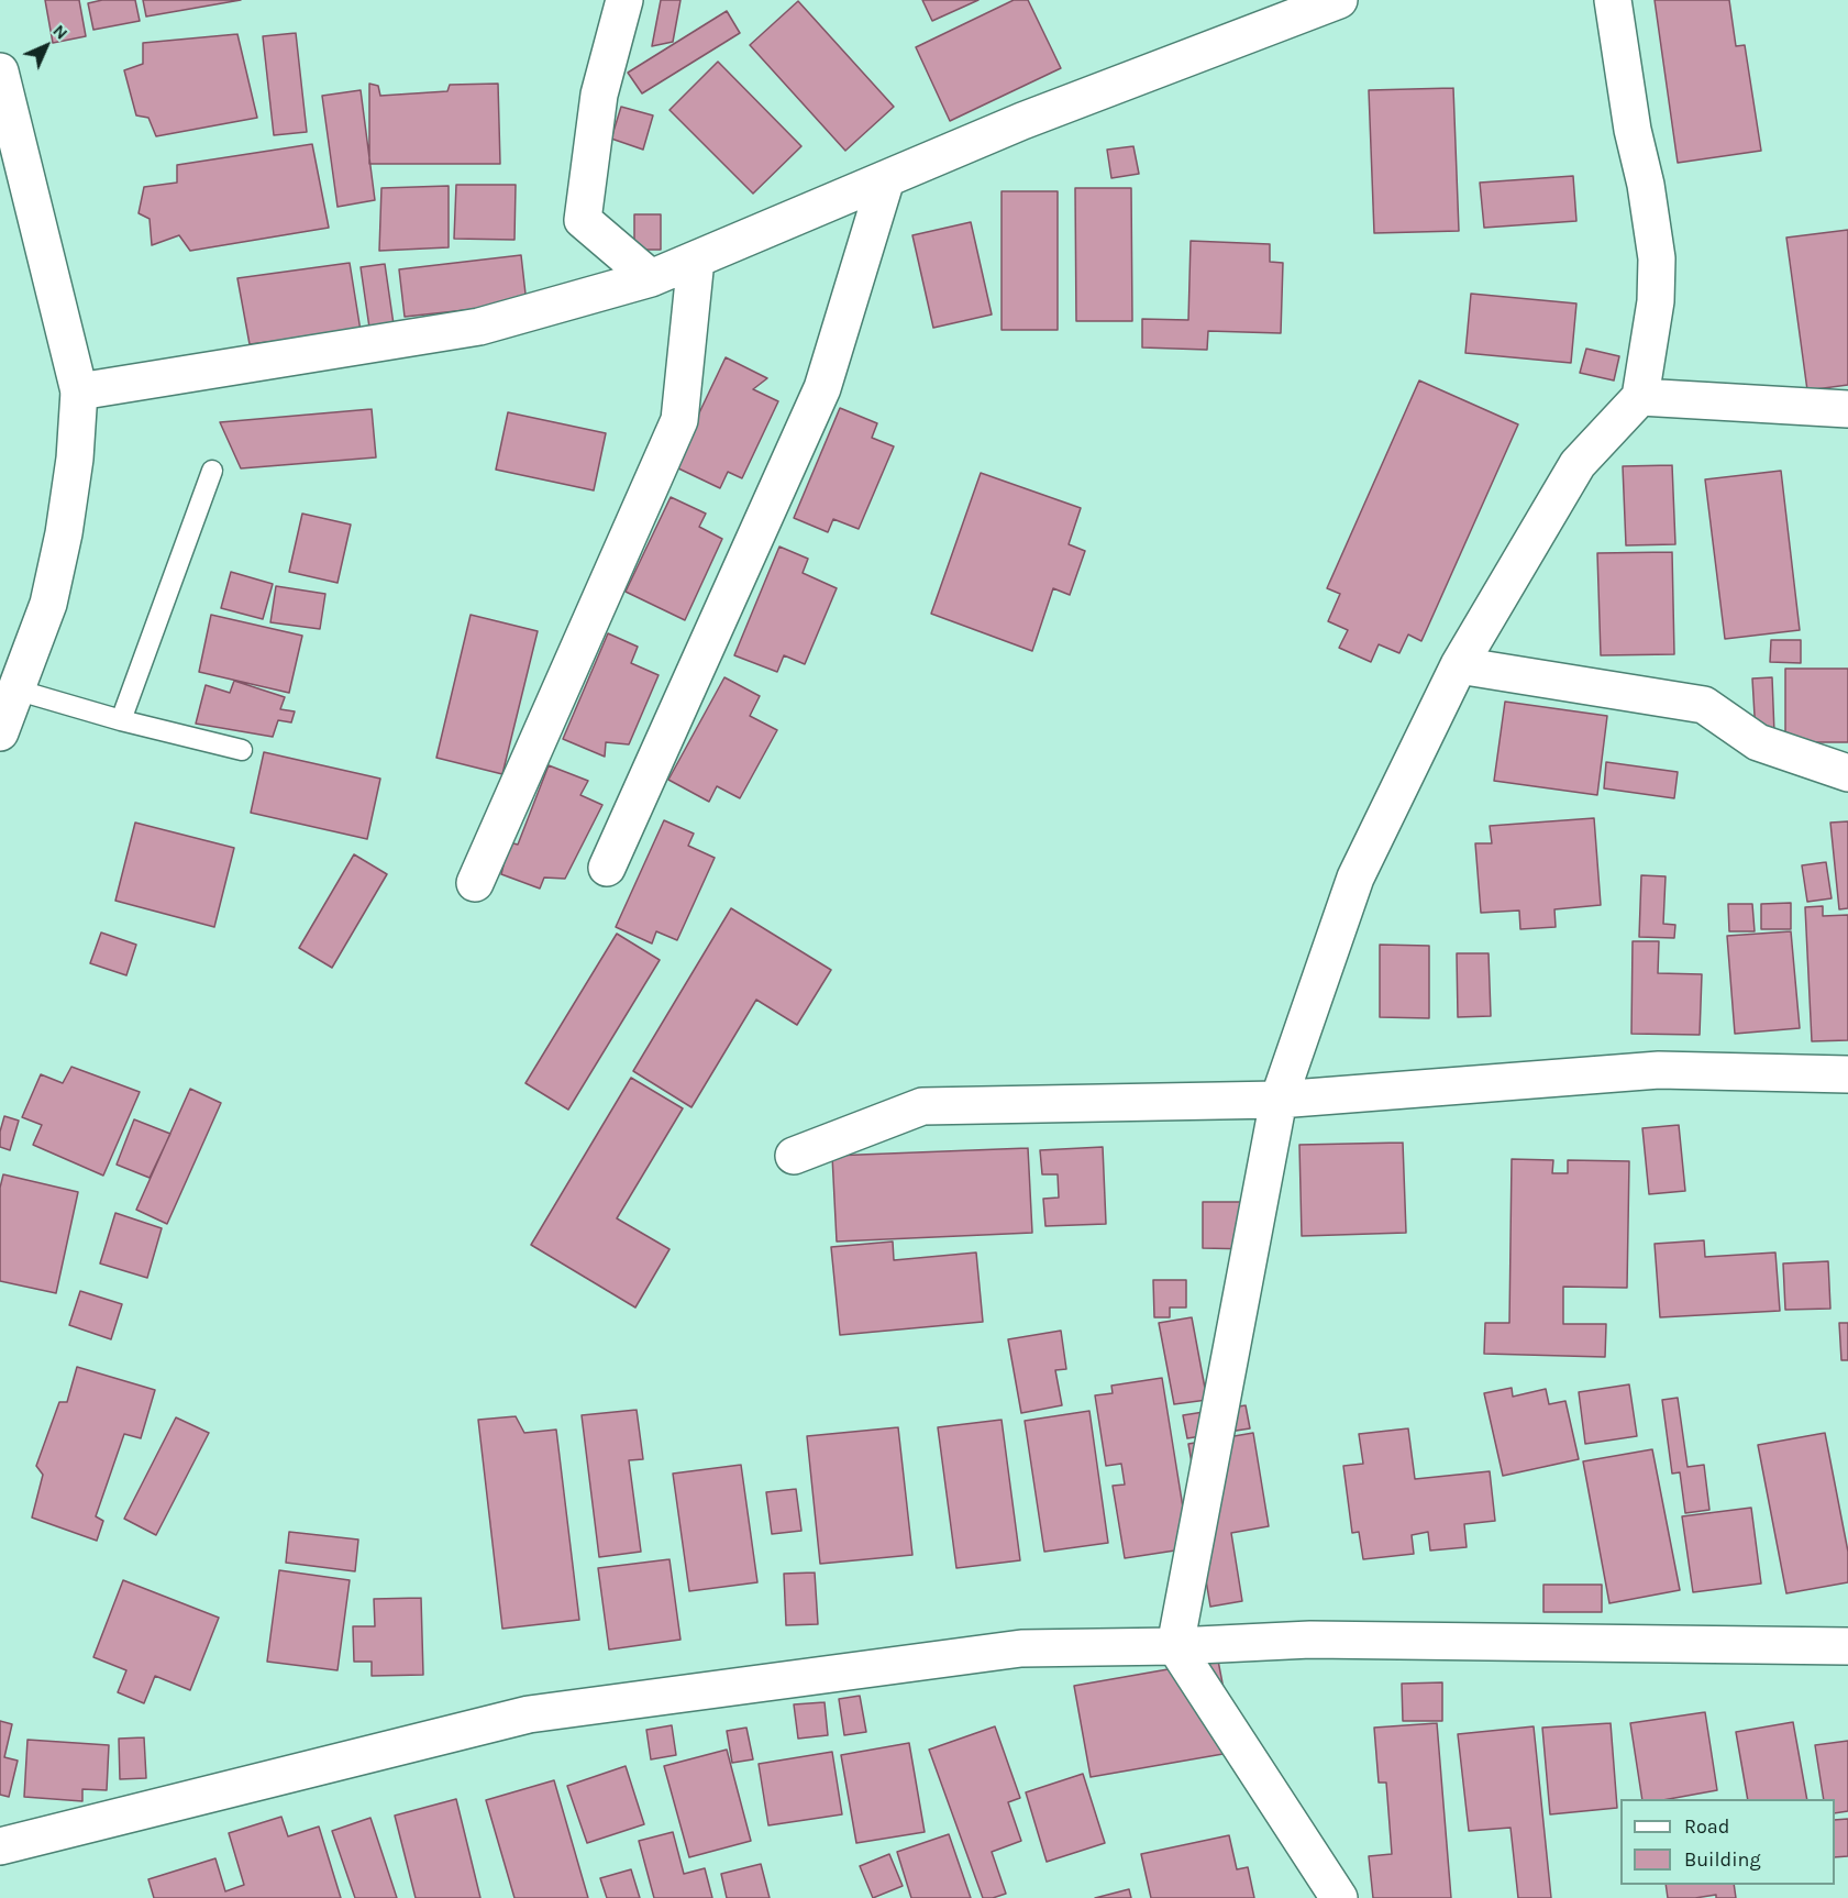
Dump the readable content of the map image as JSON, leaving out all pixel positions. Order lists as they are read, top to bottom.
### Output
{
  "legend": ["Road", "Building"],
  "north": "top right"
}
